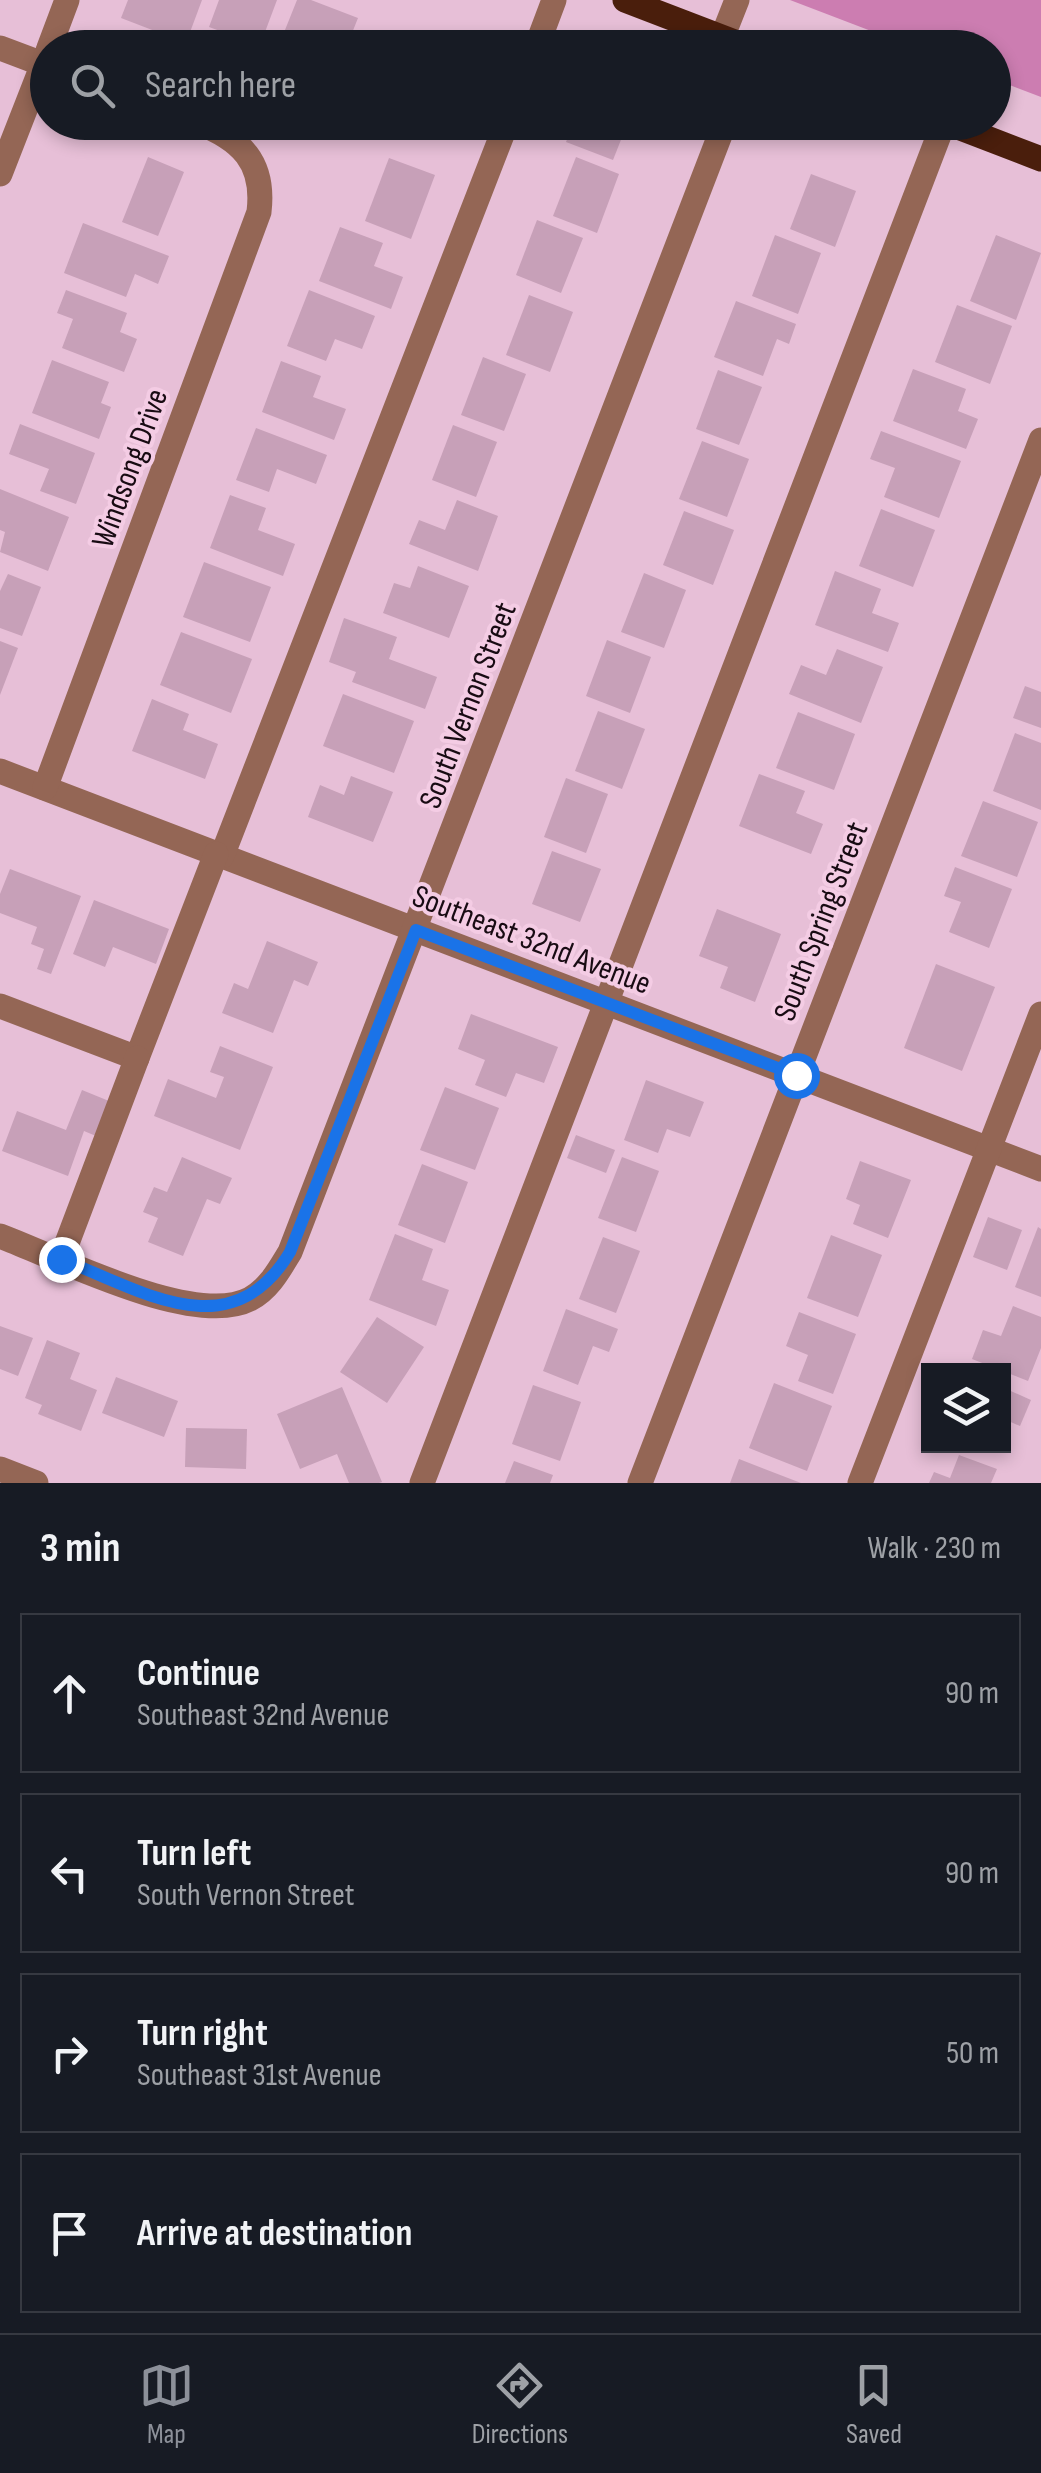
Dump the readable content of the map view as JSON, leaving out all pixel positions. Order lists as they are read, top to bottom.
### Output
{
  "streets": {
    "street": [
      "Windsong Drive",
      "South Vernon Street",
      "South Spring Street",
      "Southeast 32nd Avenue"
    ]
  },
  "crossings": [
    ["Windsong Drive", "Southeast 32nd Avenue"],
    ["South Vernon Street", "Southeast 32nd Avenue"],
    ["South Spring Street", "Southeast 32nd Avenue"]
  ],
  "page": {
    "search": "Search here",
    "heading": ["3 min", "Walk · 230 m"],
    "list": [
      ["Continue", "Southeast 32nd Avenue", "90 m"],
      ["Turn left", "South Vernon Street", "90 m"],
      ["Turn right", "Southeast 31st Avenue", "50 m"],
      "Arrive at destination"
    ],
    "nav": ["Map", "Directions", "Saved"]
  }
}
